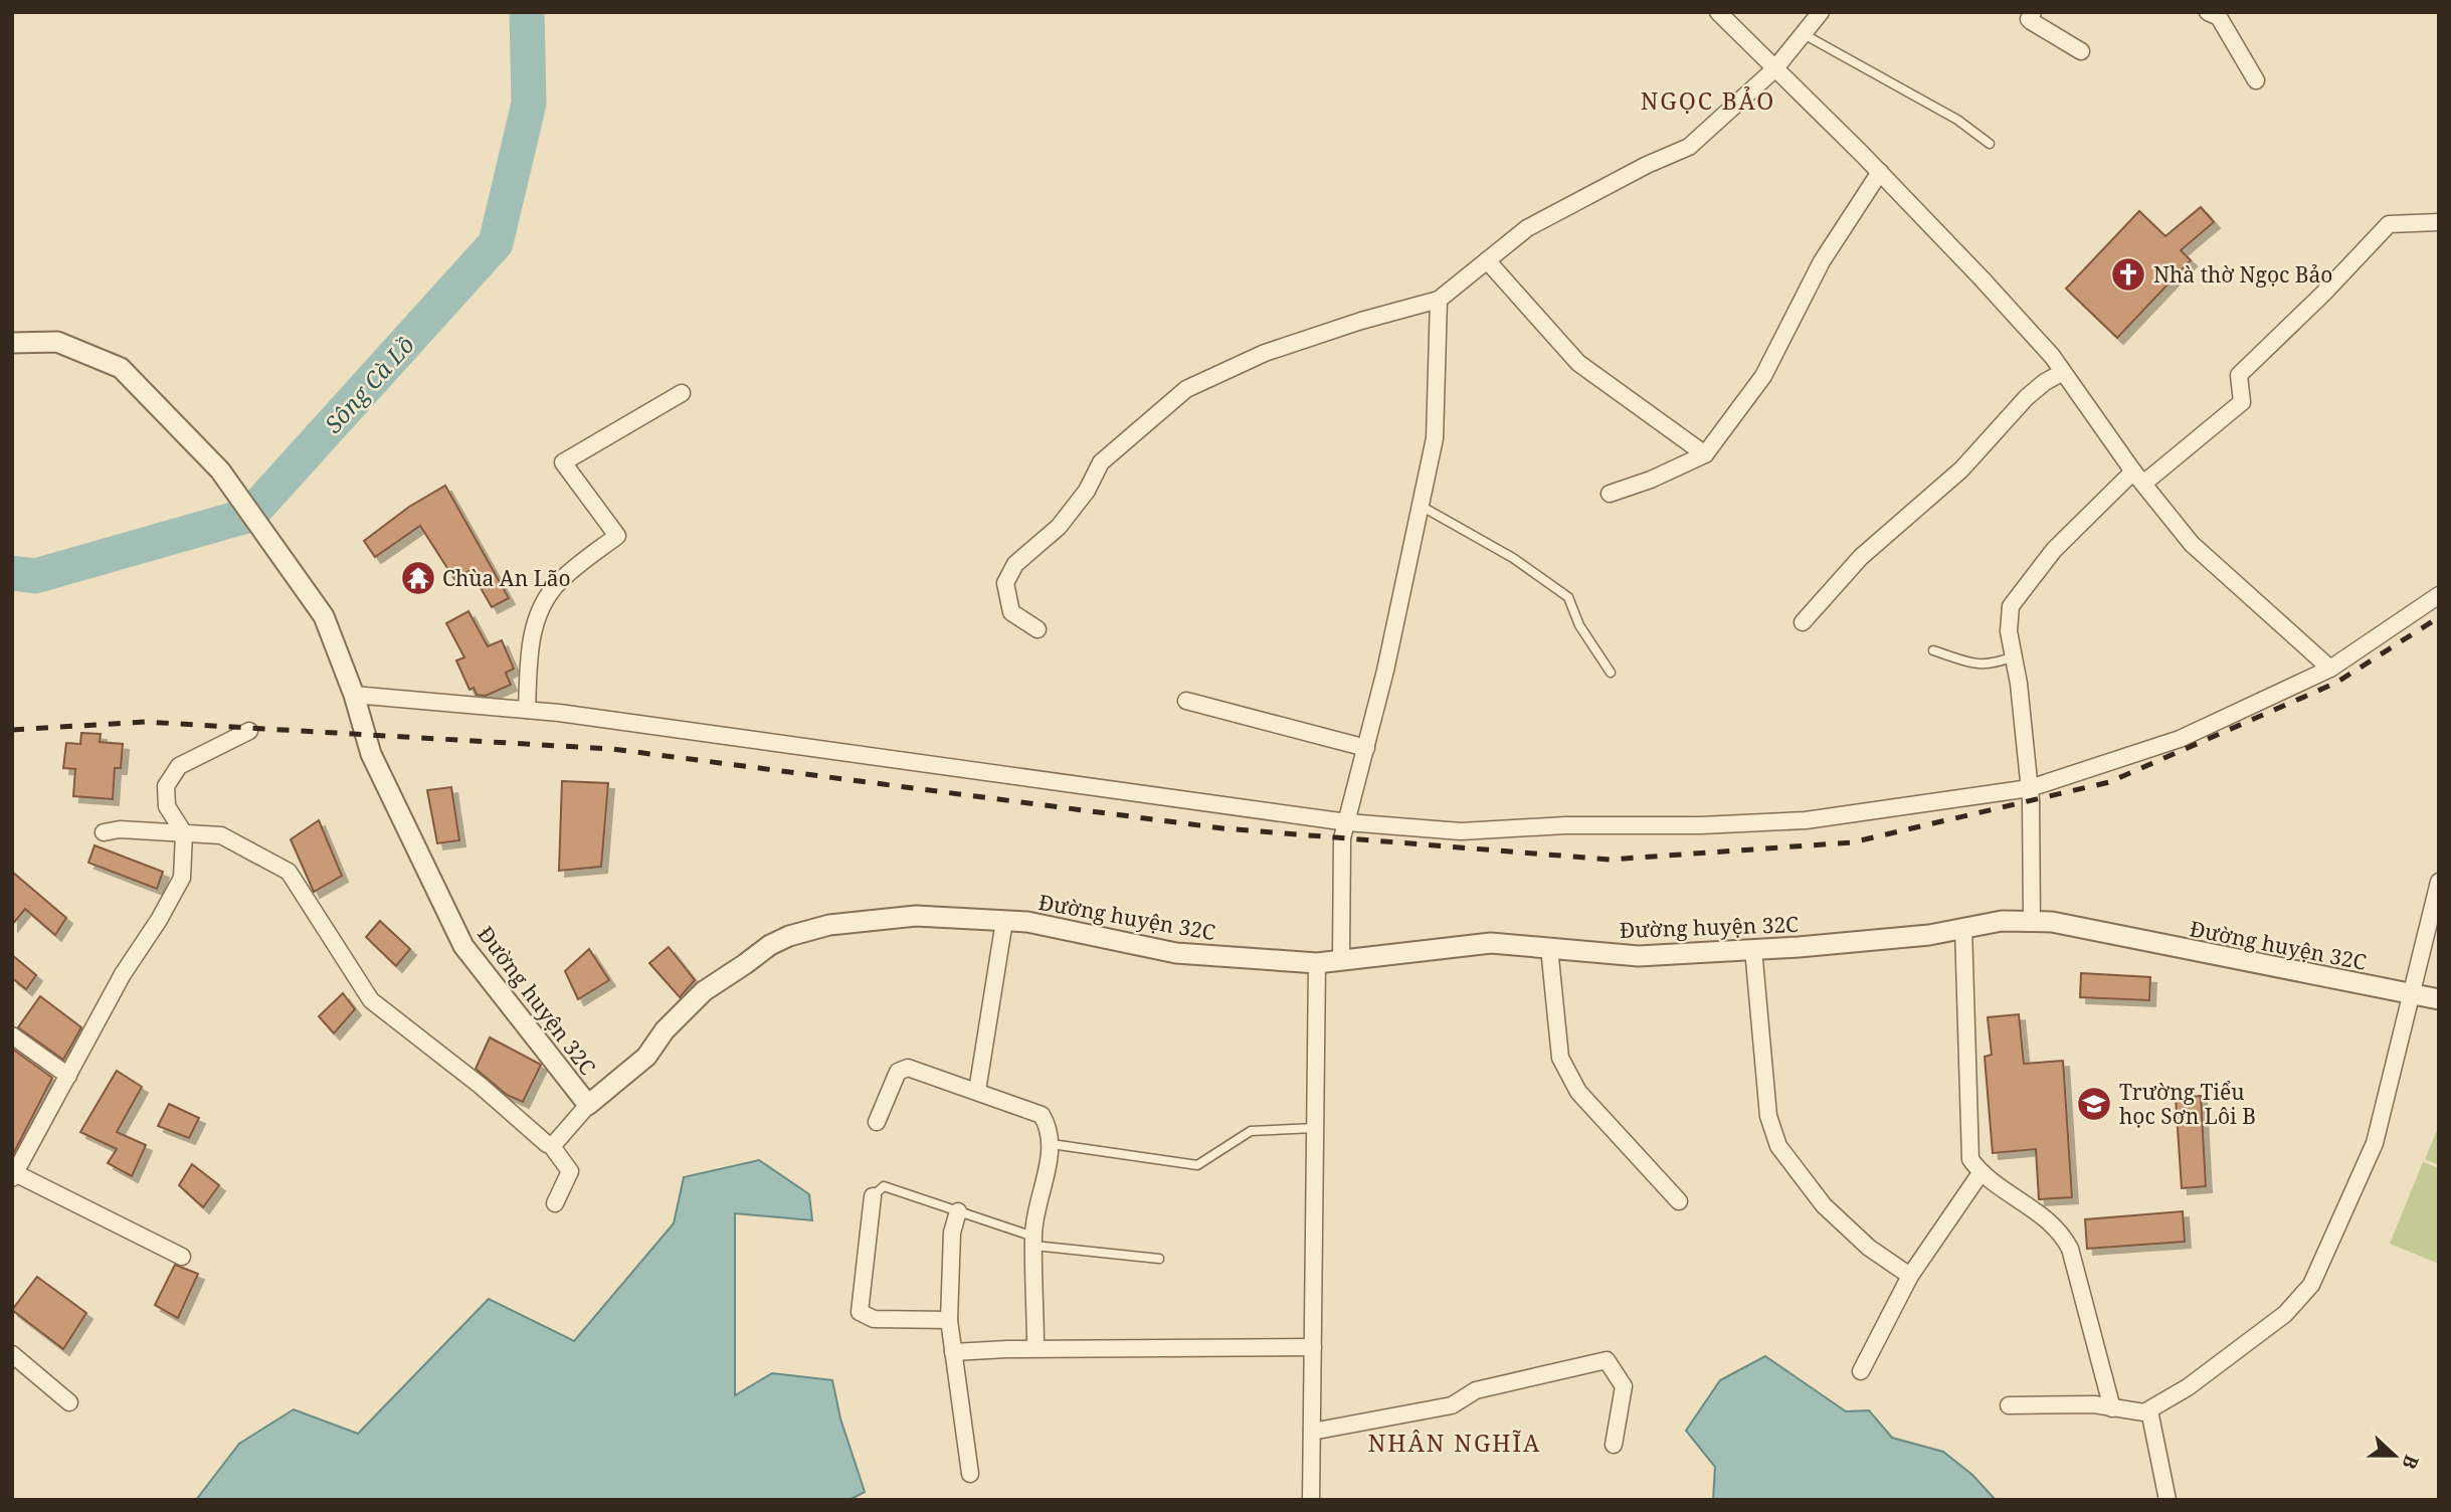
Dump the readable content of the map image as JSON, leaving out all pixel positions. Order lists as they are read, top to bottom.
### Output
{
  "streets": {
    "street": ["Đường huyện 32C"]
  },
  "districts": ["NGỌC BẢO", "NHÂN NGHĨA"],
  "water": ["Sông Cà Lồ"],
  "places": {
    "church": ["Nhà thờ Ngọc Bảo"],
    "temple": ["Chùa An Lão"],
    "school or university": ["Trường Tiểu học Sơn Lôi B"]
  },
  "north": "right"
}
